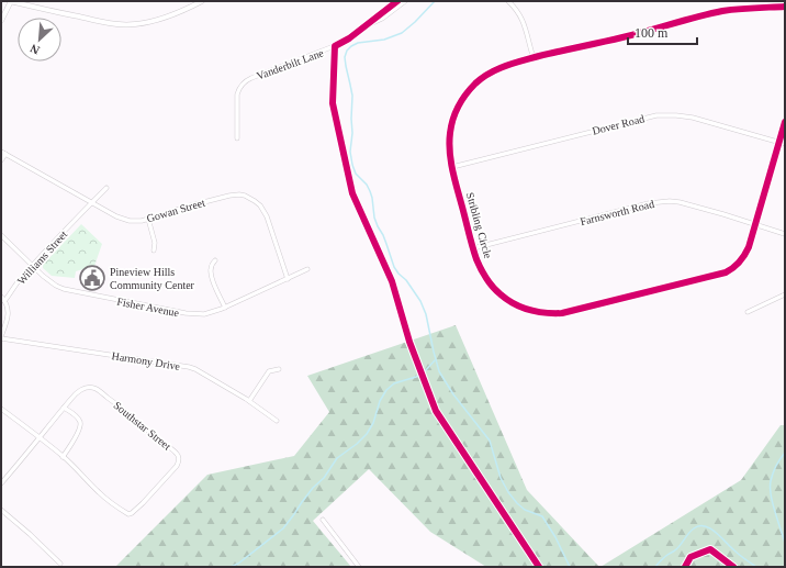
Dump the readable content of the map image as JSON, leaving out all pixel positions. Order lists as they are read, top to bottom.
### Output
{
  "streets": {
    "street": [
      "Vanderbilt Lane",
      "Dover Road",
      "Gowan Street",
      "Farnsworth Road",
      "Stribling Circle",
      "Williams Street",
      "Fisher Avenue",
      "Harmony Drive",
      "Southstar Street"
    ]
  },
  "crossings": [
    ["Dover Road", "Stribling Circle"],
    ["Gowan Street", "Williams Street"],
    ["Gowan Street", "Fisher Avenue"],
    ["Farnsworth Road", "Stribling Circle"],
    ["Williams Street", "Fisher Avenue"]
  ],
  "places": {
    "public building": ["Pineview Hills Community Center"]
  },
  "scale_bar": "100 m",
  "north": "bottom left"
}
